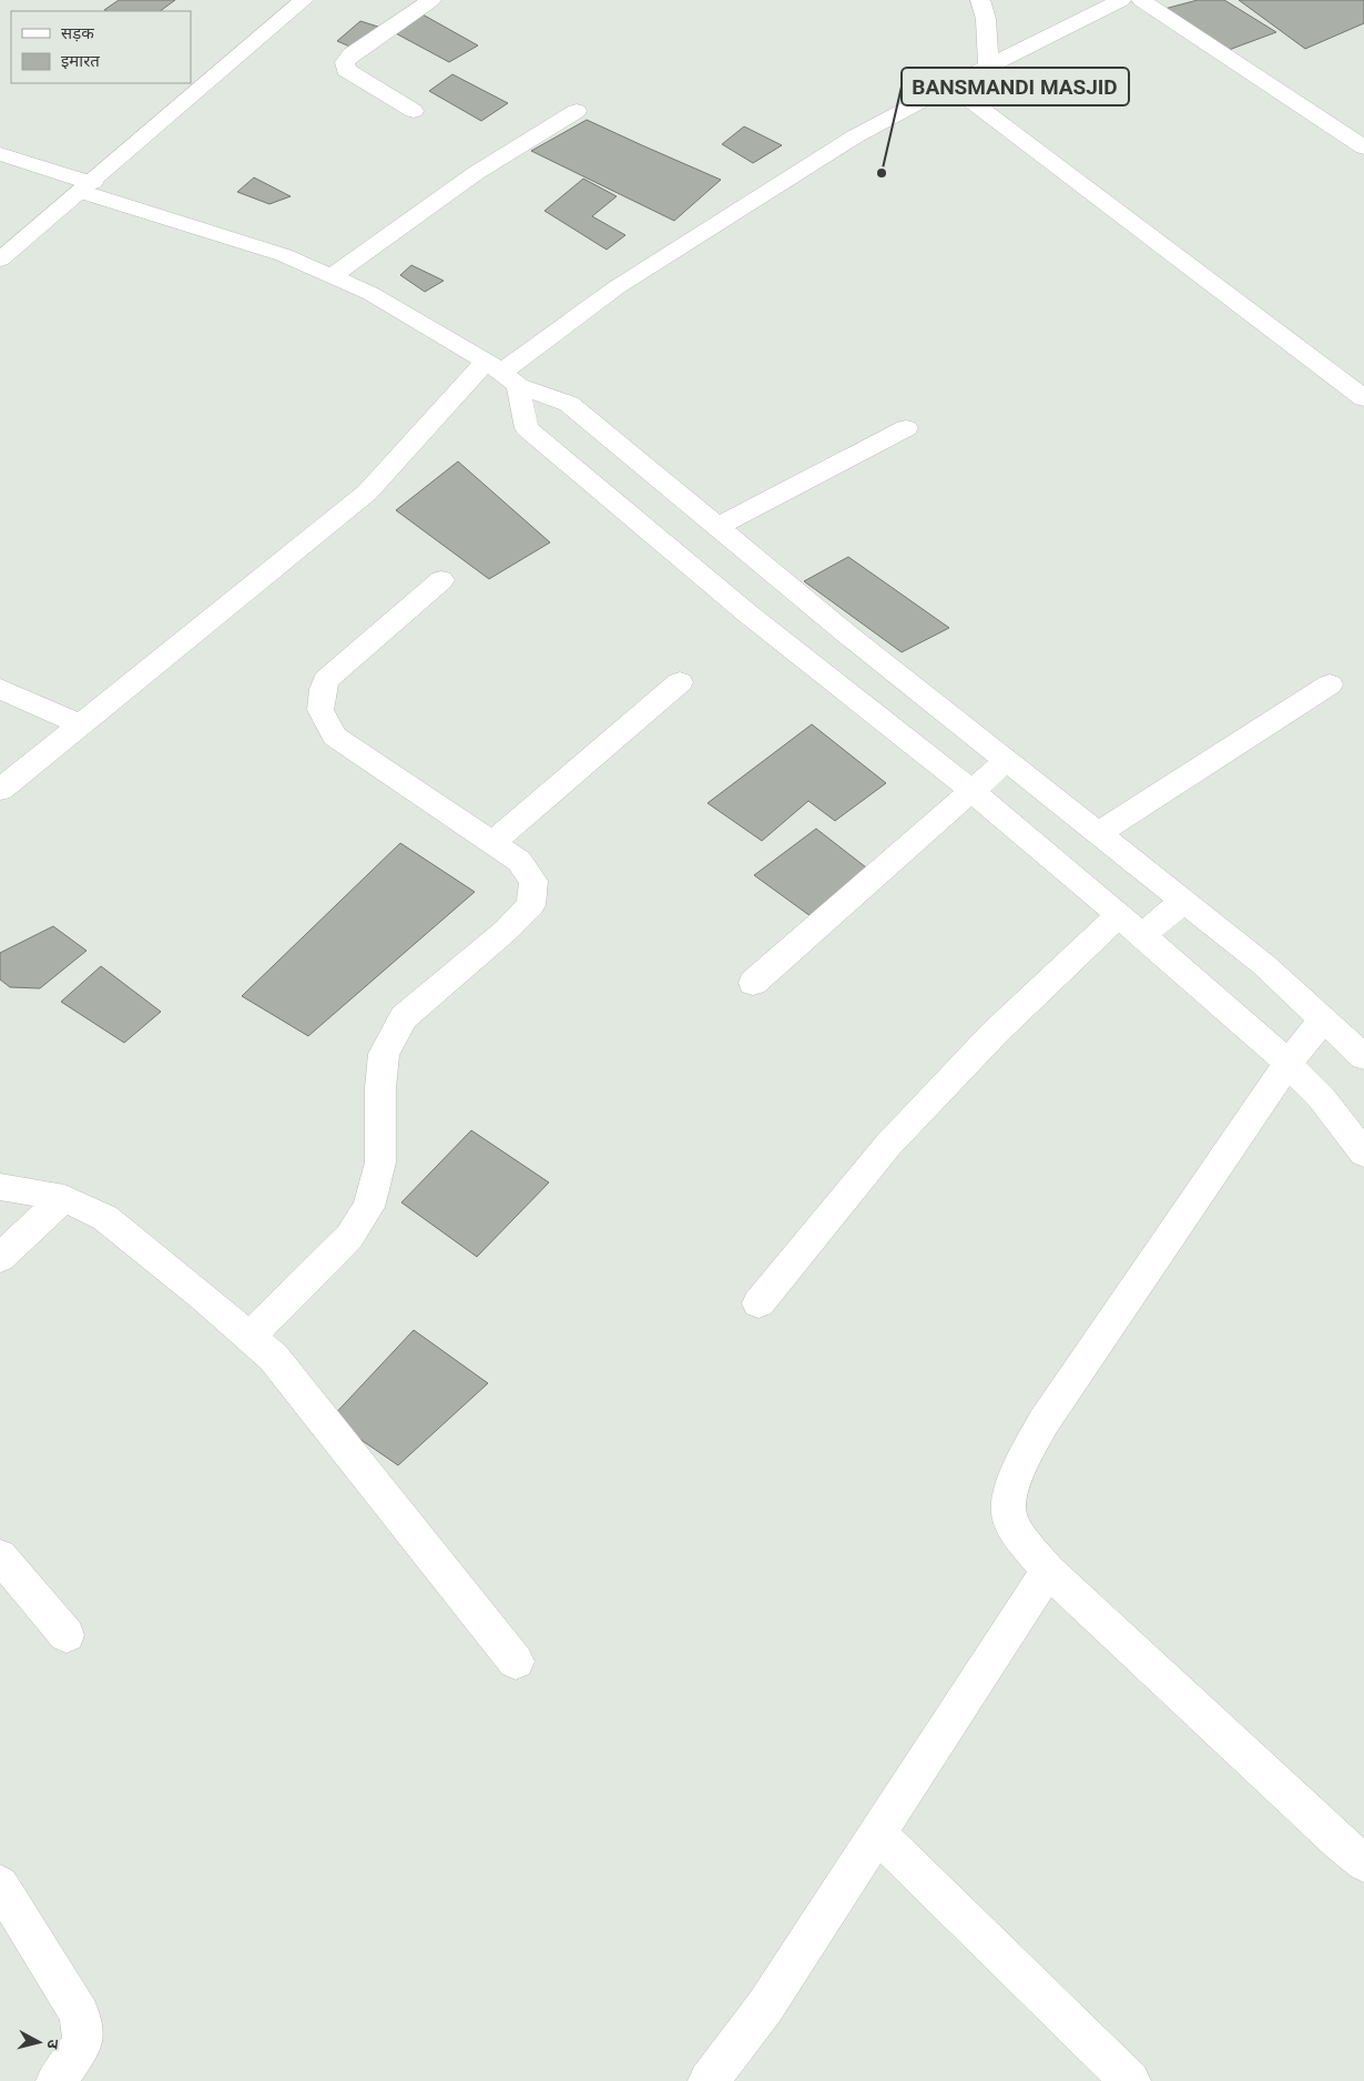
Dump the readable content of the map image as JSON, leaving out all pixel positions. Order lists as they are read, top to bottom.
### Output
{
  "places": ["BANSMANDI MASJID"],
  "legend": ["सड़क", "इमारत"],
  "north": "right"
}
